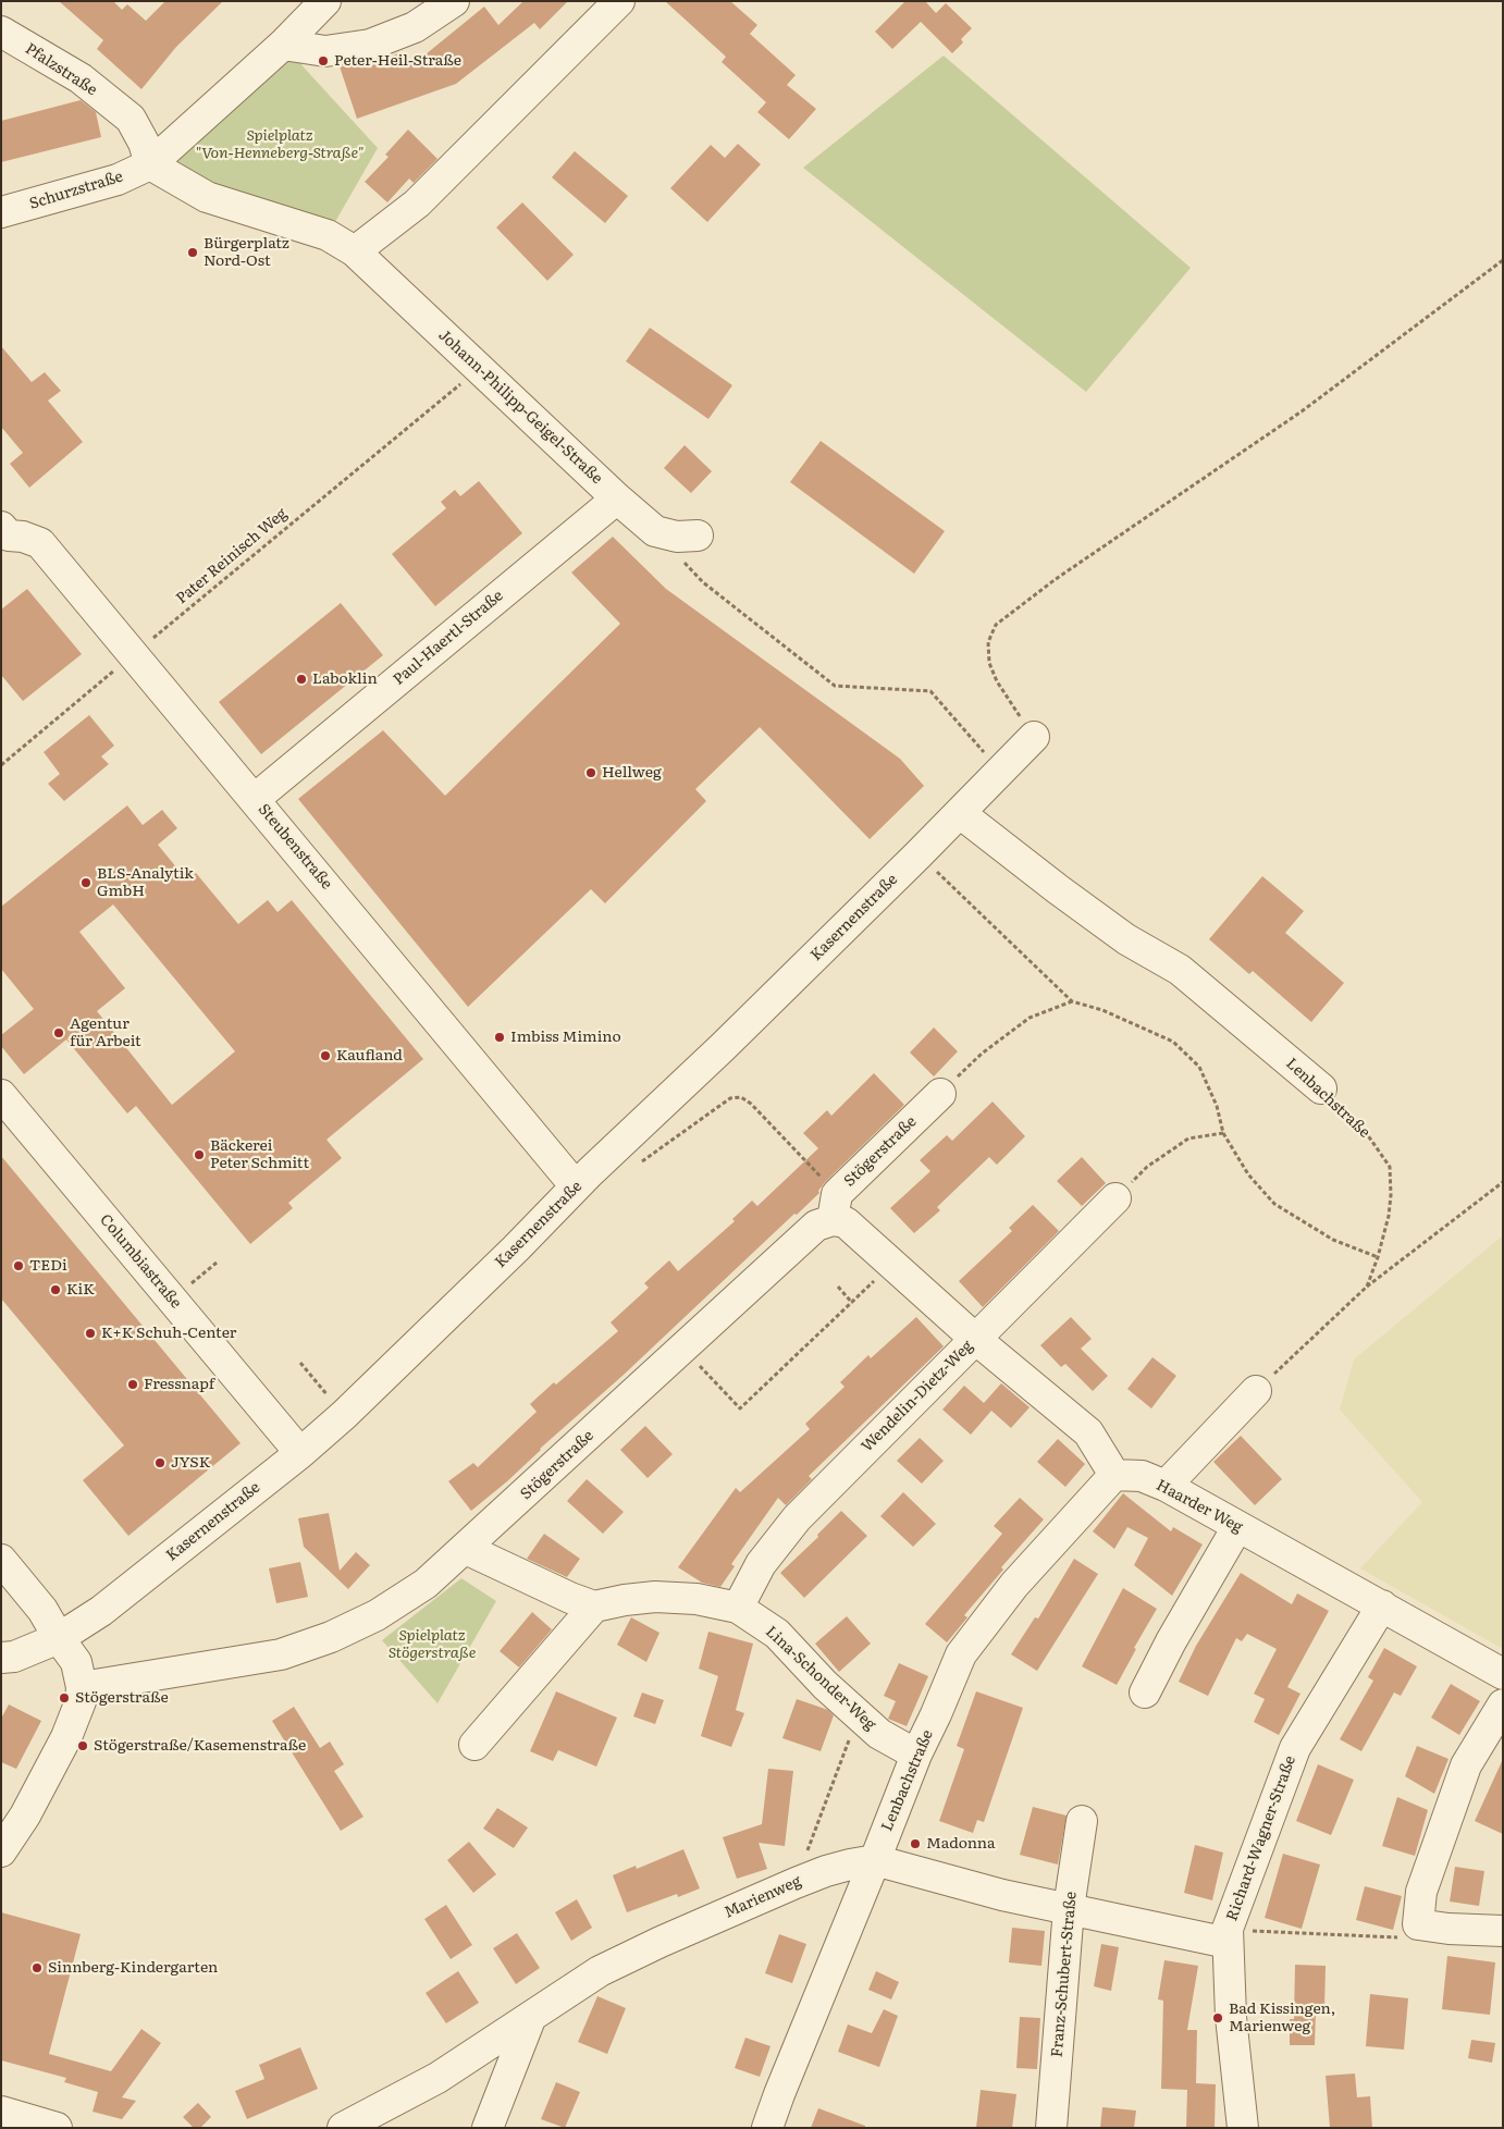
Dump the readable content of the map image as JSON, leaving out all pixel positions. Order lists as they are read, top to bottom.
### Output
{
  "streets": {
    "street": [
      "Pfalzstraße",
      "Schurzstraße",
      "Johann-Philipp-Geigel-Straße",
      "Paul-Haertl-Straße",
      "Steubenstraße",
      "Kasernenstraße",
      "Lenbachstraße",
      "Stögerstraße",
      "Columbiastraße",
      "Wendelin-Dietz-Weg",
      "Haarder Weg",
      "Lina-Schonder-Weg",
      "Richard-Wagner-Straße",
      "Marienweg",
      "Franz-Schubert-Straße"
    ],
    "path": ["Pater Reinisch Weg"]
  },
  "crossings": [
    ["Pfalzstraße", "Schurzstraße"],
    ["Johann-Philipp-Geigel-Straße", "Pater Reinisch Weg"],
    ["Johann-Philipp-Geigel-Straße", "Paul-Haertl-Straße"],
    ["Pater Reinisch Weg", "Steubenstraße"],
    ["Paul-Haertl-Straße", "Steubenstraße"],
    ["Steubenstraße", "Kasernenstraße"],
    ["Kasernenstraße", "Lenbachstraße"],
    ["Kasernenstraße", "Columbiastraße"],
    ["Lenbachstraße", "Haarder Weg"],
    ["Lenbachstraße", "Lina-Schonder-Weg"],
    ["Lenbachstraße", "Marienweg"],
    ["Wendelin-Dietz-Weg", "Lina-Schonder-Weg"],
    ["Haarder Weg", "Richard-Wagner-Straße"],
    ["Richard-Wagner-Straße", "Marienweg"],
    ["Marienweg", "Franz-Schubert-Straße"]
  ],
  "parks": ["Spielplatz \"Von-Henneberg-Straße\"", "Spielplatz Stögerstraße"],
  "places": [
    "Peter-Heil-Straße",
    "Bürgerplatz Nord-Ost",
    "Laboklin",
    "Hellweg",
    "BLS-Analytik GmbH",
    "Agentur für Arbeit",
    "Imbiss Mimino",
    "Kaufland",
    "Bäckerei Peter Schmitt",
    "TEDi",
    "KiK",
    "K+K Schuh-Center",
    "Fressnapf",
    "JYSK",
    "Stögerstraße",
    "Stögerstraße/Kasemenstraße",
    "Madonna",
    "Sinnberg-Kindergarten",
    "Bad Kissingen, Marienweg"
  ]
}
